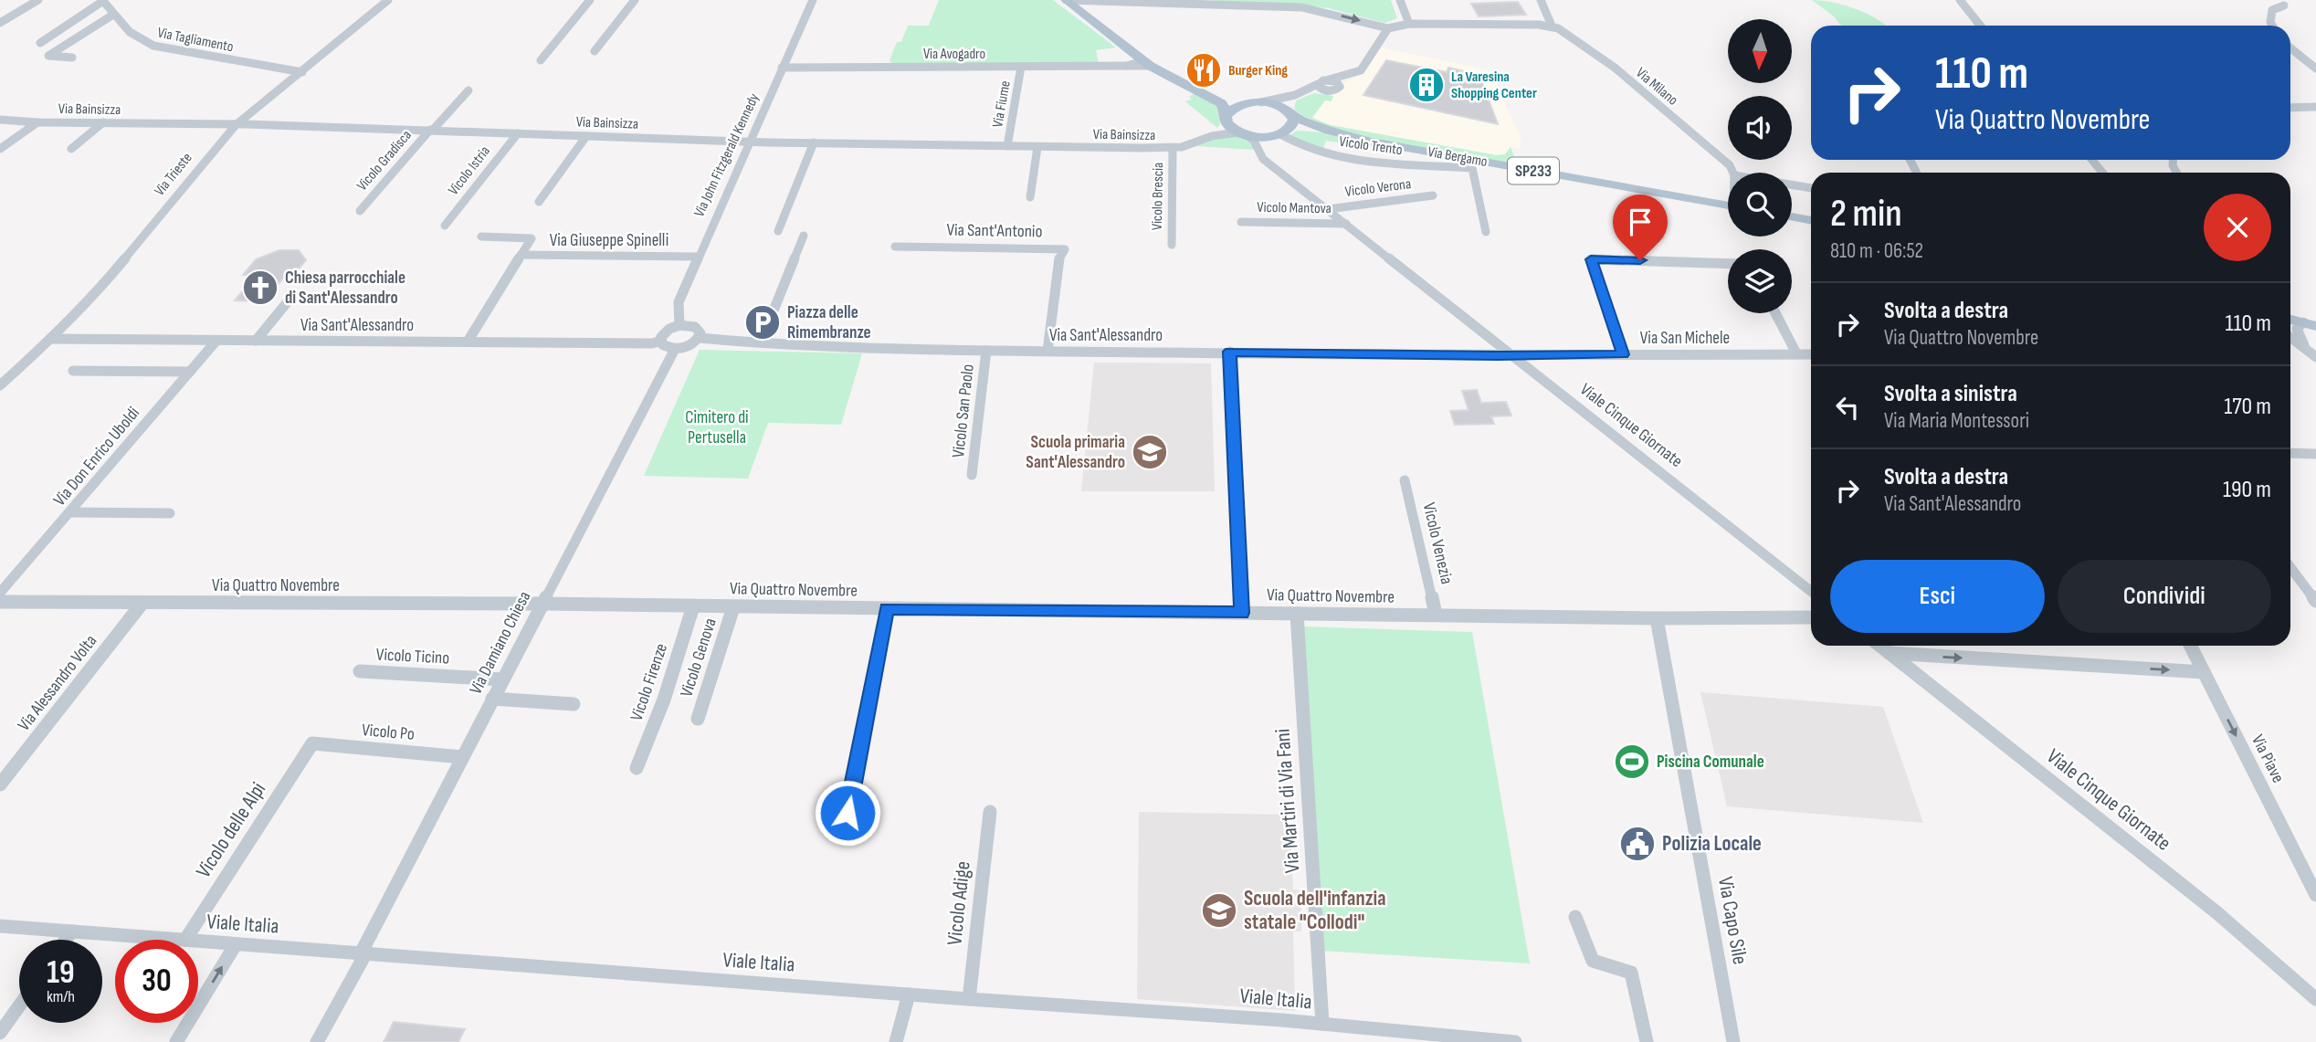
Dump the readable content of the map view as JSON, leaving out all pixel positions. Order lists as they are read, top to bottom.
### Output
{
  "streets": {
    "main road": ["Via Bergamo", "SP233"],
    "street": [
      "Via Tagliamento",
      "Via Avogadro",
      "Via Milano",
      "Via Fiume",
      "Via Bainsizza",
      "Vicolo Trento",
      "Via John Fitzgerald Kennedy",
      "Vicolo Gradisca",
      "Vicolo Istria",
      "Via Trieste",
      "Vicolo Verona",
      "Vicolo Brescia",
      "Vicolo Mantova",
      "Via Sant'Antonio",
      "Via Giuseppe Spinelli",
      "Via Sant'Alessandro",
      "Via San Michele",
      "Vicolo San Paolo",
      "Viale Cinque Giornate",
      "Via Don Enrico Uboldi",
      "Vicolo Venezia",
      "Via Quattro Novembre",
      "Via Damiano Chiesa",
      "Vicolo Ticino",
      "Vicolo Genova",
      "Vicolo Firenze",
      "Via Alessandro Volta",
      "Vicolo Po",
      "Via Piave",
      "Via Martiri di Via Fani",
      "Vicolo delle Alpi",
      "Vicolo Adige",
      "Via Capo Sile",
      "Viale Italia"
    ]
  },
  "crossings": [
    ["Via Tagliamento", "Via Trieste"],
    ["Via Avogadro", "Via Fiume"],
    ["Via Avogadro", "Via John Fitzgerald Kennedy"],
    ["Via Avogadro", "SP233"],
    ["Via Fiume", "Via Bainsizza"],
    ["Via Bainsizza", "Via John Fitzgerald Kennedy"],
    ["Via Bainsizza", "Vicolo Gradisca"],
    ["Via Bainsizza", "Vicolo Istria"],
    ["Via Bainsizza", "SP233"],
    ["Via Bainsizza", "Via Trieste"],
    ["Via Bainsizza", "Vicolo Brescia"],
    ["Via Bainsizza", "Viale Cinque Giornate"],
    ["Vicolo Trento", "Via Bergamo"],
    ["Vicolo Trento", "SP233"],
    ["Via John Fitzgerald Kennedy", "Via Giuseppe Spinelli"],
    ["Via Bergamo", "SP233"],
    ["SP233", "Viale Cinque Giornate"],
    ["Via Trieste", "Via Sant'Alessandro"],
    ["Vicolo Verona", "Viale Cinque Giornate"],
    ["Vicolo Mantova", "Viale Cinque Giornate"],
    ["Via Sant'Antonio", "Via Sant'Alessandro"],
    ["Via Sant'Alessandro", "Via San Michele"],
    ["Via Sant'Alessandro", "Vicolo San Paolo"],
    ["Via Sant'Alessandro", "Viale Cinque Giornate"],
    ["Via Sant'Alessandro", "Via Don Enrico Uboldi"],
    ["Via San Michele", "Viale Cinque Giornate"],
    ["Vicolo Venezia", "Via Quattro Novembre"],
    ["Via Quattro Novembre", "Via Damiano Chiesa"],
    ["Via Quattro Novembre", "Vicolo Genova"],
    ["Via Quattro Novembre", "Vicolo Firenze"],
    ["Via Quattro Novembre", "Via Alessandro Volta"],
    ["Via Quattro Novembre", "Via Martiri di Via Fani"],
    ["Via Quattro Novembre", "Via Capo Sile"],
    ["Via Damiano Chiesa", "Vicolo Ticino"],
    ["Via Damiano Chiesa", "Vicolo Po"],
    ["Via Damiano Chiesa", "Viale Italia"],
    ["Vicolo Po", "Vicolo delle Alpi"],
    ["Via Martiri di Via Fani", "Viale Italia"],
    ["Vicolo Adige", "Viale Italia"]
  ],
  "one_way": ["Via Piave"],
  "parks": ["Cimitero di Pertusella"],
  "places": {
    "restaurant": ["Burger King"],
    "building": ["La Varesina Shopping Center"],
    "church": ["Chiesa parrocchiale di Sant'Alessandro"],
    "parking": ["Piazza delle Rimembranze"],
    "school or university": ["Scuola primaria Sant'Alessandro", "Scuola dell'infanzia statale \"Collodi\""],
    "sports": ["Piscina Comunale"],
    "public building": ["Polizia Locale"]
  },
  "north": "bottom",
  "page": {
    "turn": ["110 m", "Via Quattro Novembre"],
    "heading": ["2 min", "810 m · 06:52"],
    "list": [
      {
        "name": "Svolta a destra",
        "note": "Via Quattro Novembre",
        "value": "110 m"
      },
      {
        "name": "Svolta a sinistra",
        "note": "Via Maria Montessori",
        "value": "170 m"
      },
      {
        "name": "Svolta a destra",
        "note": "Via Sant'Alessandro",
        "value": "190 m"
      }
    ],
    "buttons": ["Esci", "Condividi"],
    "speed": "19 km/h",
    "limit": "30"
  }
}
